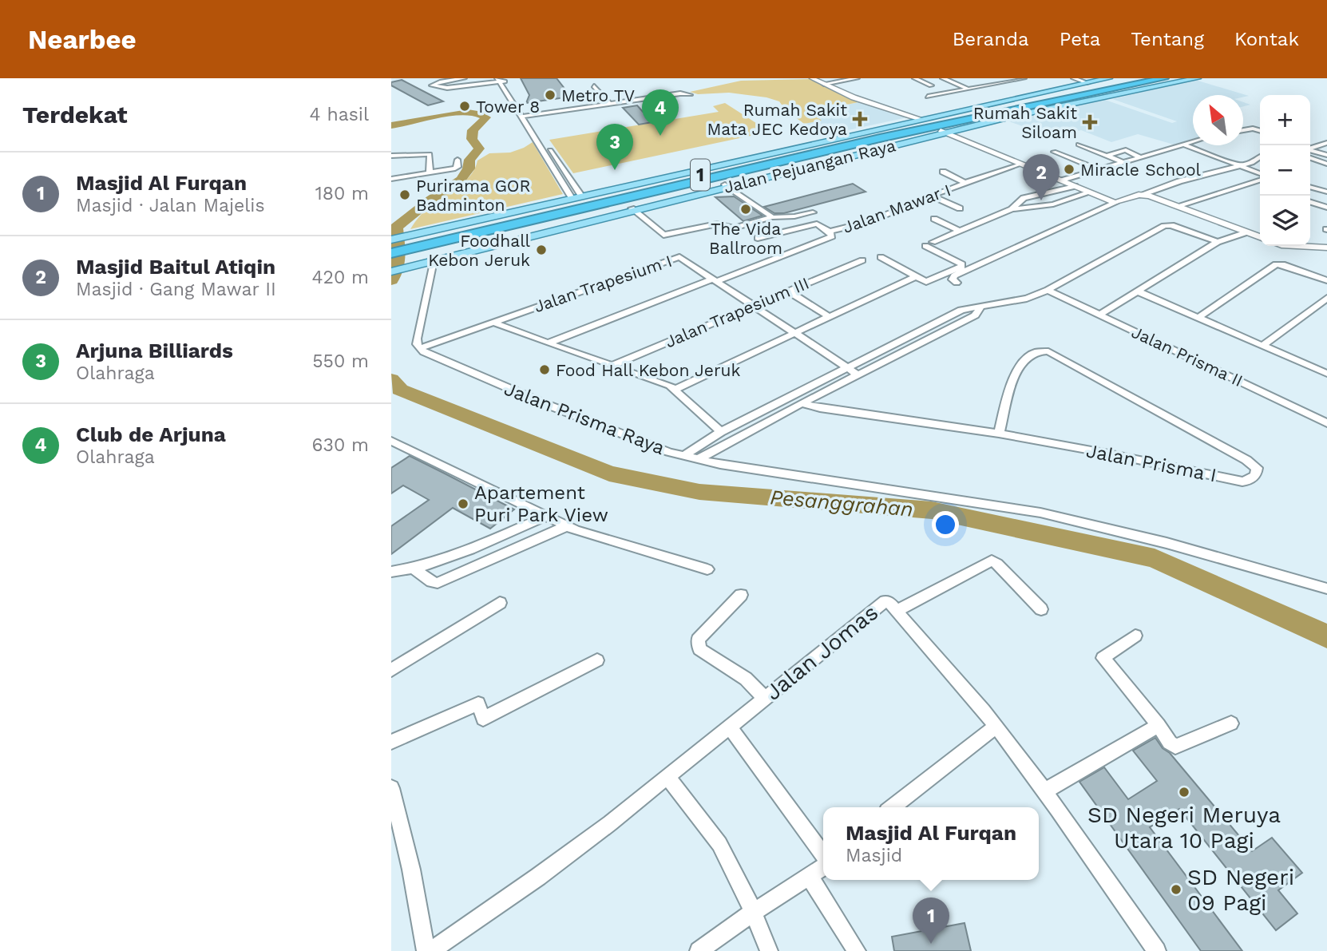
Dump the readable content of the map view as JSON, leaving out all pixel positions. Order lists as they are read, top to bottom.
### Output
{
  "streets": {
    "highway": ["1"],
    "main road": ["Jalan Pejuangan Raya"],
    "street": [
      "Jalan Mawar I",
      "Jalan Trapesium I",
      "Jalan Trapesium III",
      "Jalan Prisma II",
      "Jalan Prisma Raya",
      "Jalan Prisma I",
      "Jalan Jomas"
    ]
  },
  "crossings": [
    ["Jalan Mawar I", "Jalan Trapesium I"],
    ["Jalan Trapesium I", "Jalan Trapesium III"],
    ["Jalan Trapesium I", "Jalan Prisma Raya"],
    ["Jalan Prisma II", "Jalan Prisma Raya"],
    ["Jalan Prisma Raya", "Jalan Prisma I"]
  ],
  "water": ["Pesanggrahan"],
  "places": {
    "other": [
      "Metro TV",
      "Tower 8",
      "Miracle School",
      "Purirama GOR Badminton",
      "The Vida Ballroom",
      "Foodhall Kebon Jeruk",
      "Food Hall Kebon Jeruk",
      "Apartement Puri Park View",
      "SD Negeri Meruya Utara 10 Pagi",
      "SD Negeri 09 Pagi"
    ],
    "health": ["Rumah Sakit Mata JEC Kedoya", "Rumah Sakit Siloam"]
  },
  "north": "top left",
  "page": {
    "header": "Nearbee",
    "nav": [
      "Beranda",
      "Peta",
      "Tentang",
      "Kontak"
    ],
    "heading": ["Terdekat", "4 hasil"],
    "pins": [
      "4",
      "3",
      "2",
      "1"
    ],
    "map_buttons": ["+", "−"],
    "list": [
      {
        "mark": "1",
        "name": "Masjid Al Furqan",
        "note": "Masjid · Jalan Majelis",
        "value": "180 m"
      },
      {
        "mark": "2",
        "name": "Masjid Baitul Atiqin",
        "note": "Masjid · Gang Mawar II",
        "value": "420 m"
      },
      {
        "mark": "3",
        "name": "Arjuna Billiards",
        "note": "Olahraga",
        "value": "550 m"
      },
      {
        "mark": "4",
        "name": "Club de Arjuna",
        "note": "Olahraga",
        "value": "630 m"
      }
    ],
    "popup": ["Masjid Al Furqan", "Masjid"]
  }
}
